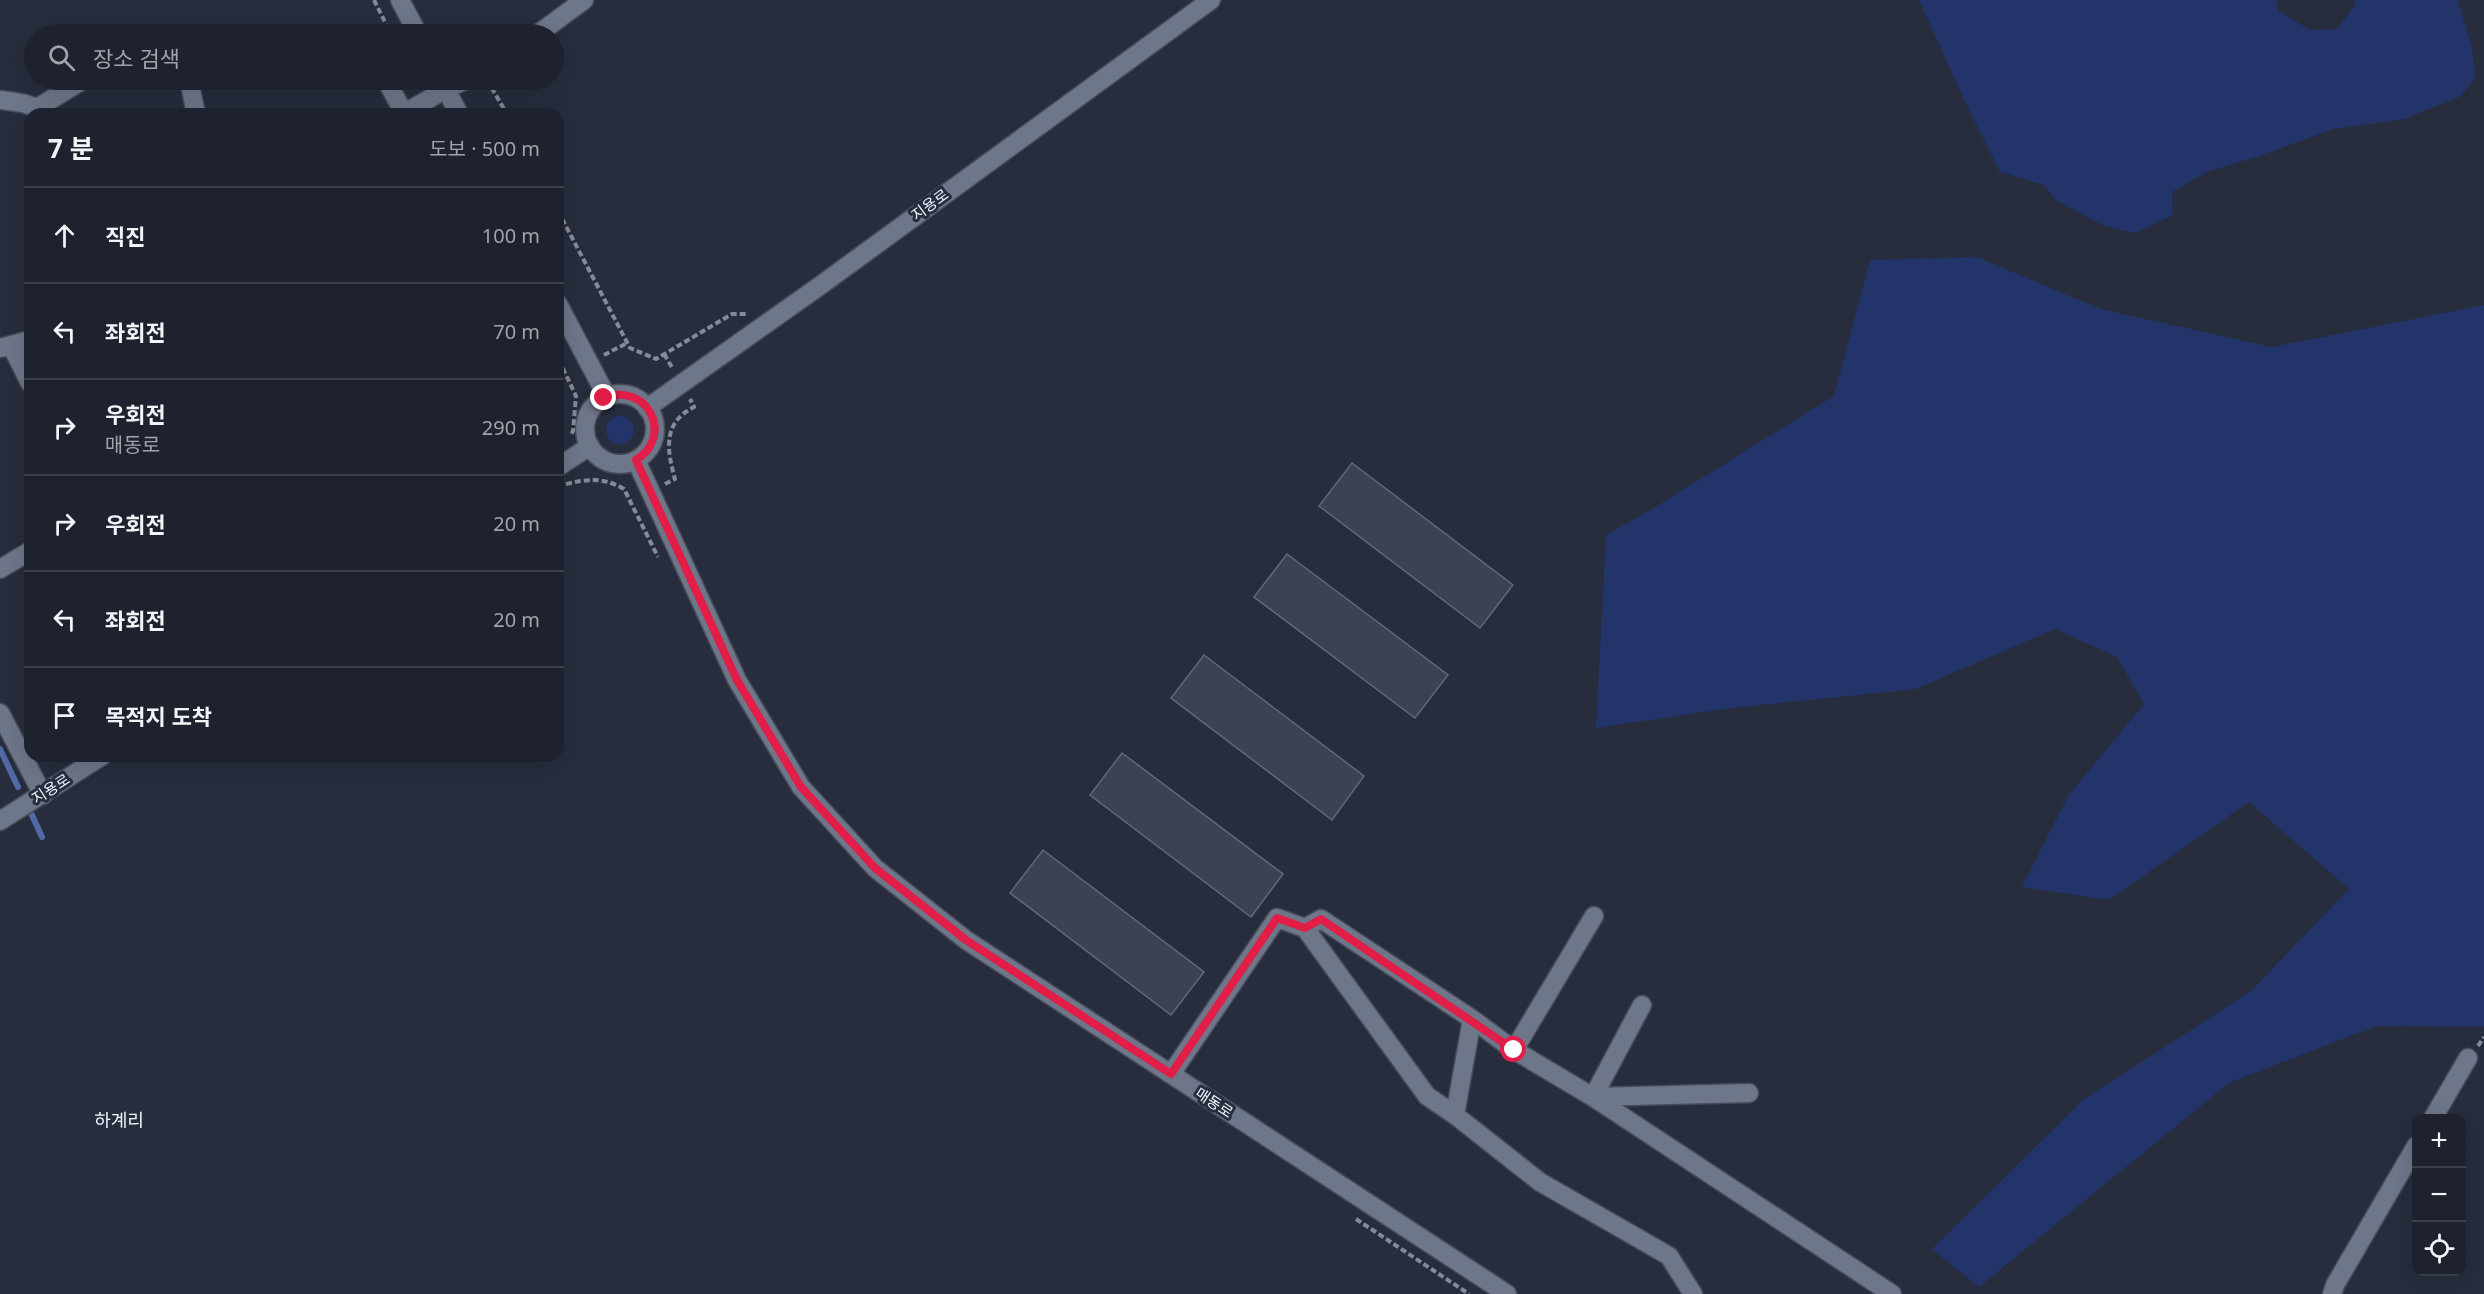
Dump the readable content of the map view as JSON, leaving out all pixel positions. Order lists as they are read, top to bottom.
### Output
{
  "streets": {
    "street": ["지용로", "매동로"]
  },
  "crossings": [
    ["지용로", "매동로"]
  ],
  "districts": ["하계리"],
  "page": {
    "search": "장소 검색",
    "heading": ["7 분", "도보 · 500 m"],
    "list": [
      ["직진", "100 m"],
      ["좌회전", "70 m"],
      ["우회전", "매동로", "290 m"],
      ["우회전", "20 m"],
      ["좌회전", "20 m"],
      "목적지 도착"
    ],
    "map_buttons": ["+", "−"]
  }
}
